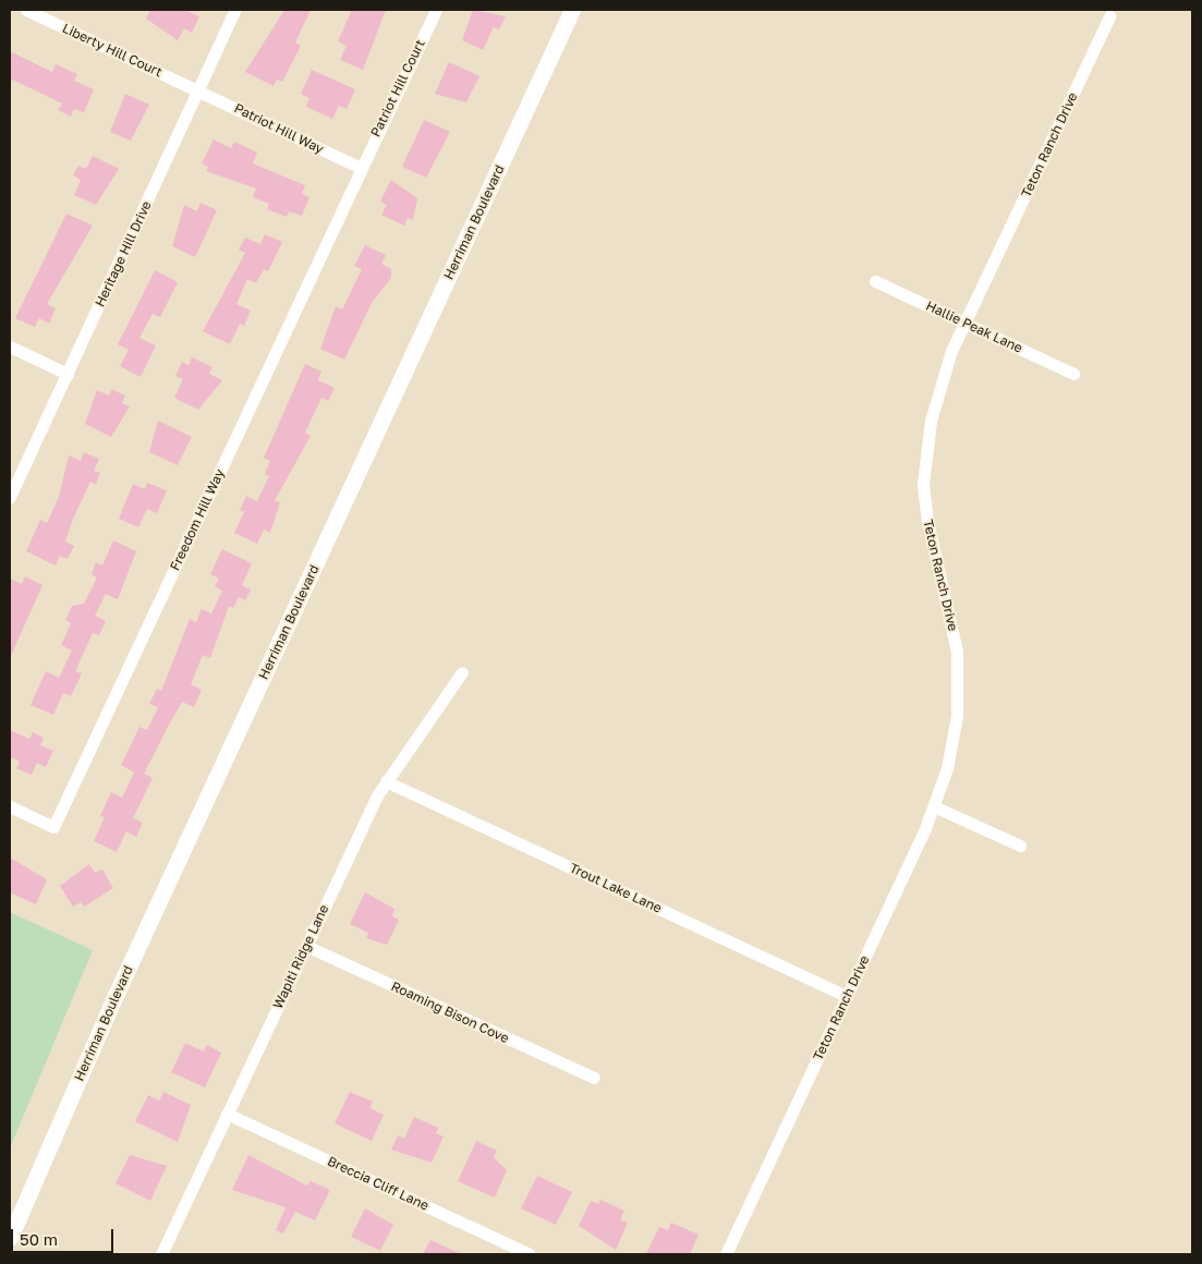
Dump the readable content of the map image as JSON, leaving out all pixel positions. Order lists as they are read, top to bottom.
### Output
{
  "streets": {
    "street": [
      "Liberty Hill Court",
      "Patriot Hill Court",
      "Patriot Hill Way",
      "Teton Ranch Drive",
      "Herriman Boulevard",
      "Heritage Hill Drive",
      "Hallie Peak Lane",
      "Freedom Hill Way",
      "Trout Lake Lane",
      "Wapiti Ridge Lane",
      "Roaming Bison Cove",
      "Breccia Cliff Lane"
    ]
  },
  "crossings": [
    ["Liberty Hill Court", "Patriot Hill Way"],
    ["Liberty Hill Court", "Heritage Hill Drive"],
    ["Patriot Hill Court", "Patriot Hill Way"],
    ["Patriot Hill Court", "Freedom Hill Way"],
    ["Patriot Hill Way", "Heritage Hill Drive"],
    ["Patriot Hill Way", "Freedom Hill Way"],
    ["Teton Ranch Drive", "Hallie Peak Lane"],
    ["Teton Ranch Drive", "Trout Lake Lane"],
    ["Trout Lake Lane", "Wapiti Ridge Lane"],
    ["Wapiti Ridge Lane", "Roaming Bison Cove"],
    ["Wapiti Ridge Lane", "Breccia Cliff Lane"]
  ],
  "scale_bar": "50 m"
}
